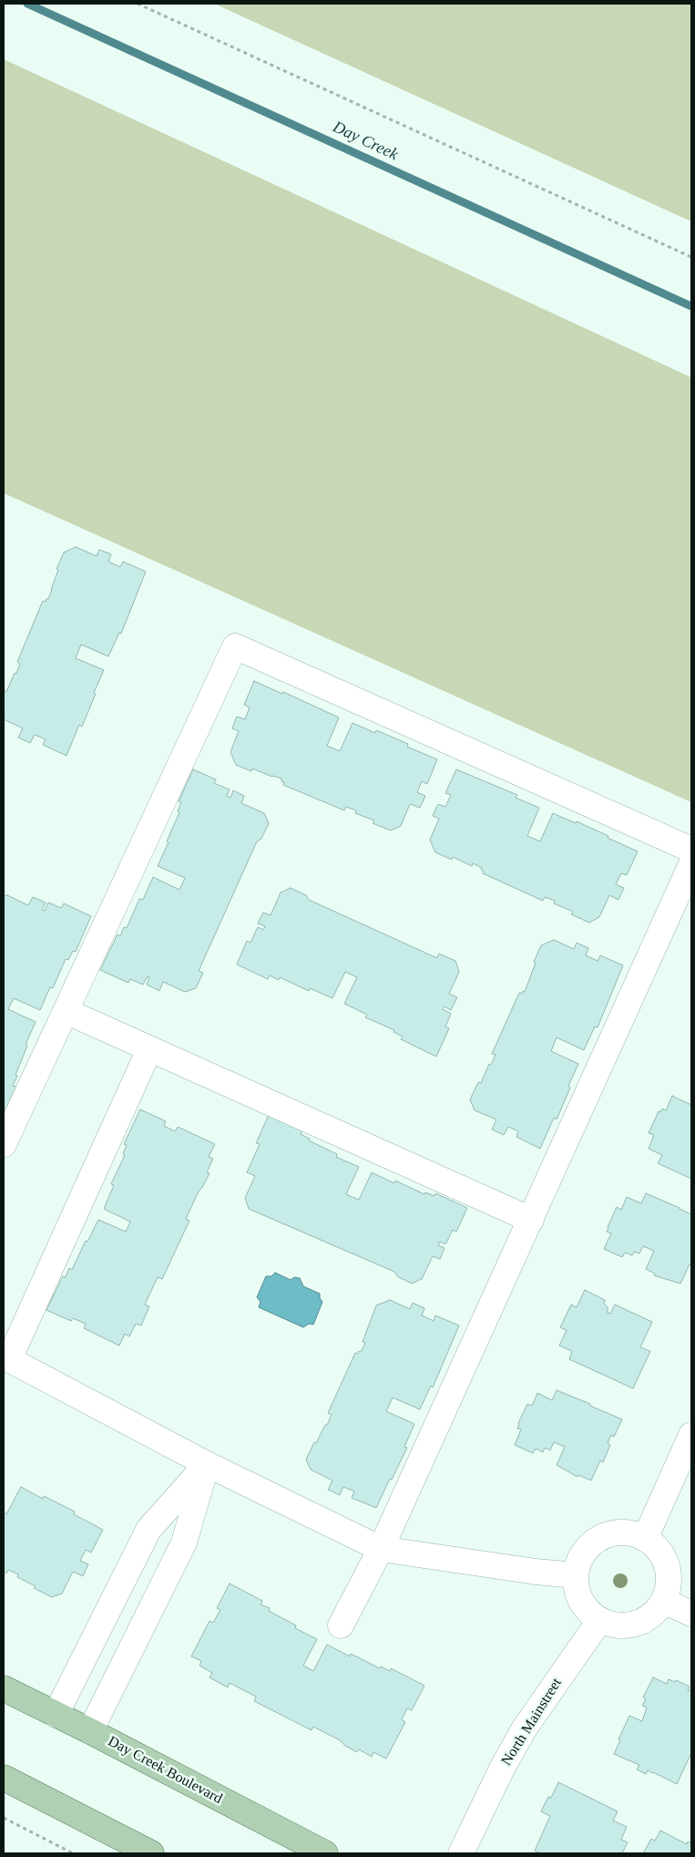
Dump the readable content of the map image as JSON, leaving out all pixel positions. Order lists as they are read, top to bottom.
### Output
{
  "streets": {
    "main road": ["Day Creek Boulevard"],
    "street": ["North Mainstreet"]
  },
  "water": ["Day Creek"]
}
